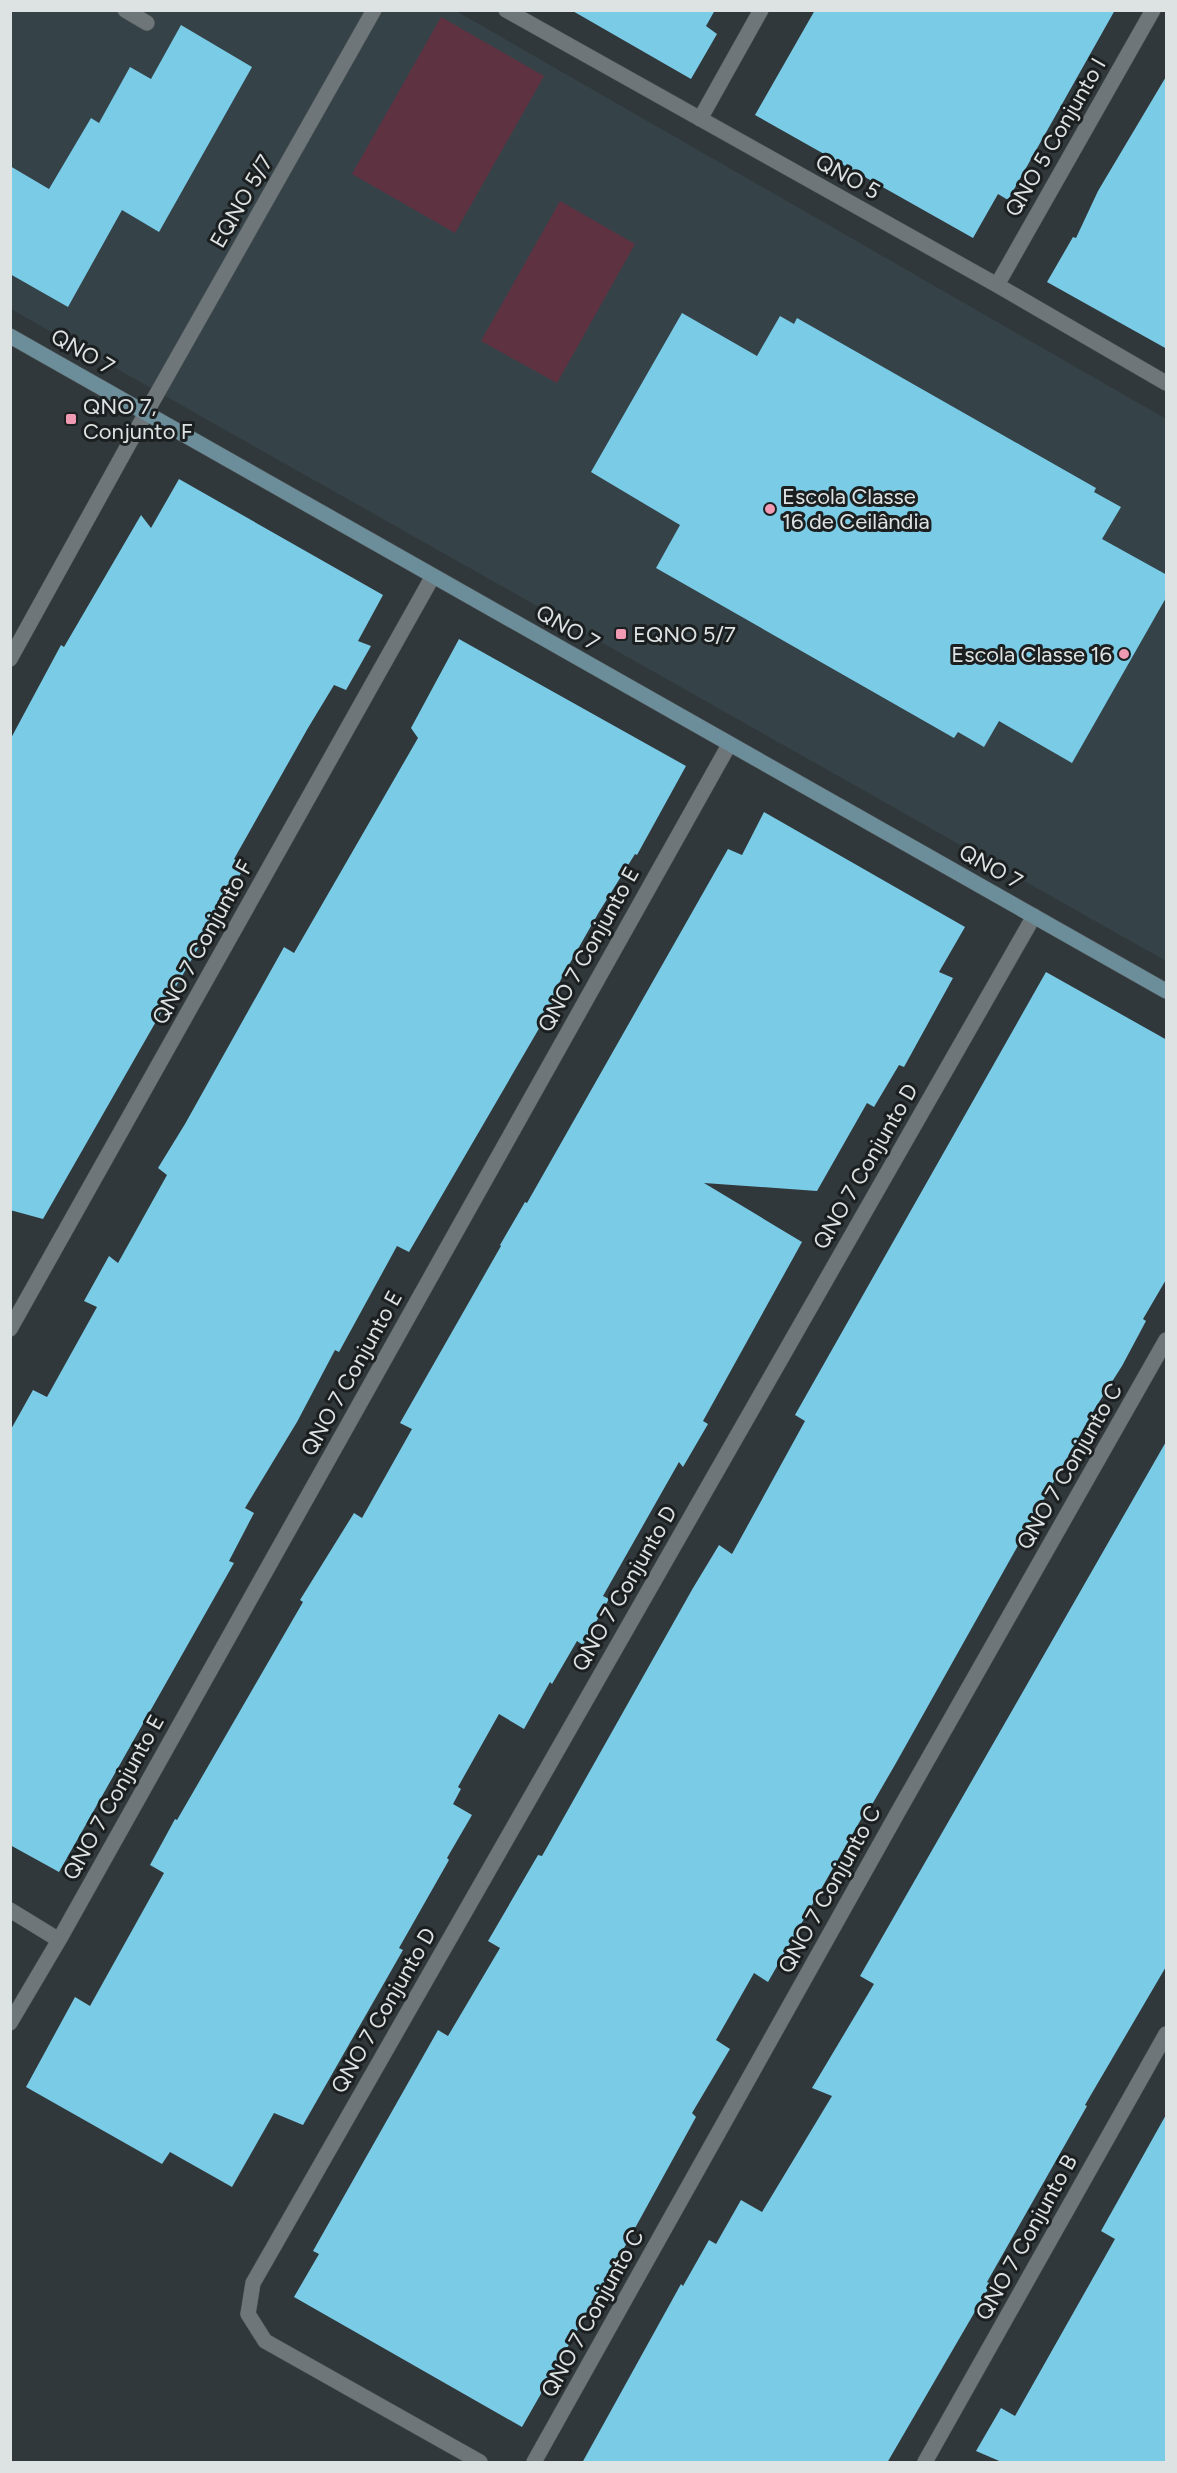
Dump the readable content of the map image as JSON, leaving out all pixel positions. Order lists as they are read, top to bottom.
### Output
{
  "streets": {
    "main road": ["QNO 7"],
    "street": [
      "QNO 5 Conjunto I",
      "QNO 5",
      "EQNO 5/7",
      "QNO 7 Conjunto F",
      "QNO 7 Conjunto E",
      "QNO 7 Conjunto D",
      "QNO 7 Conjunto C",
      "QNO 7 Conjunto B"
    ]
  },
  "crossings": [
    ["QNO 5 Conjunto I", "QNO 5"],
    ["EQNO 5/7", "QNO 7"],
    ["QNO 7", "QNO 7 Conjunto F"],
    ["QNO 7", "QNO 7 Conjunto E"],
    ["QNO 7", "QNO 7 Conjunto D"]
  ],
  "places": {
    "transit": ["QNO 7, Conjunto F", "EQNO 5/7"],
    "other": ["Escola Classe 16 de Ceilândia", "Escola Classe 16"]
  }
}
